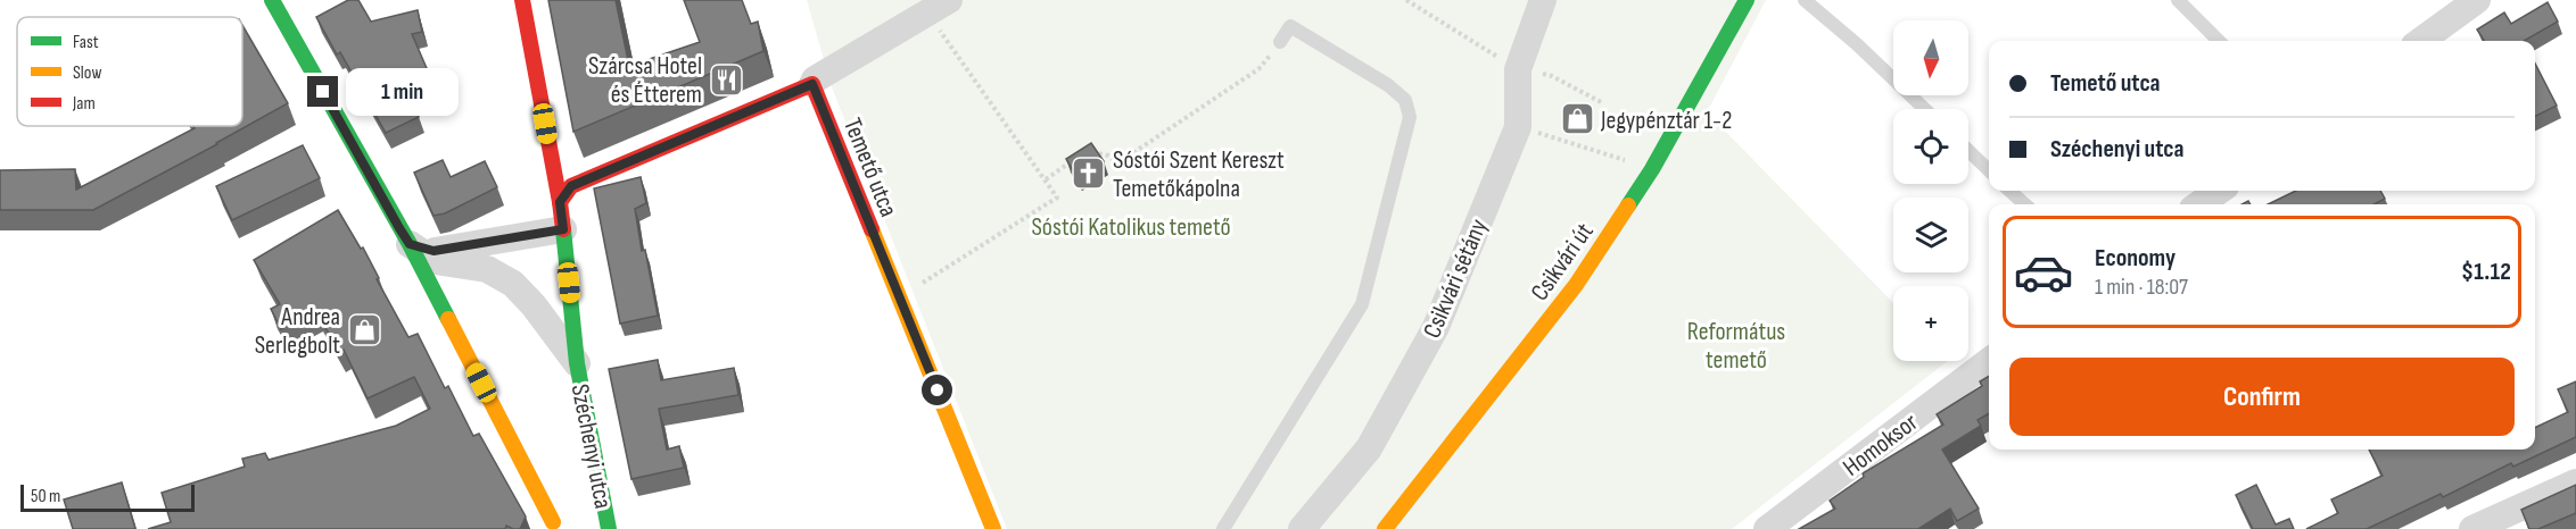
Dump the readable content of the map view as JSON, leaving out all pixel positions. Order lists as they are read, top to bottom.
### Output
{
  "streets": {
    "street": [
      "Temető utca",
      "Csikvári út",
      "Csikvári sétány",
      "Homoksor",
      "Széchenyi utca"
    ]
  },
  "parks": ["Sóstói Katolikus temető", "Református temető"],
  "places": {
    "restaurant": ["Szárcsa Hotel és Étterem"],
    "shop": ["Jegypénztár 1-2", "Andrea Serlegbolt"],
    "church": ["Sóstói Szent Kereszt Temetőkápolna"]
  },
  "legend": ["Fast", "Slow", "Jam"],
  "scale_bar": "50 m",
  "north": "bottom",
  "page": {
    "map_buttons": "+",
    "banner": ["Temető utca", "Széchenyi utca"],
    "bubble": "1 min",
    "list": [
      {
        "name": "Economy",
        "note": "1 min · 18:07",
        "value": "$1.12"
      }
    ],
    "buttons": "Confirm",
    "scale": "50 m"
  }
}
